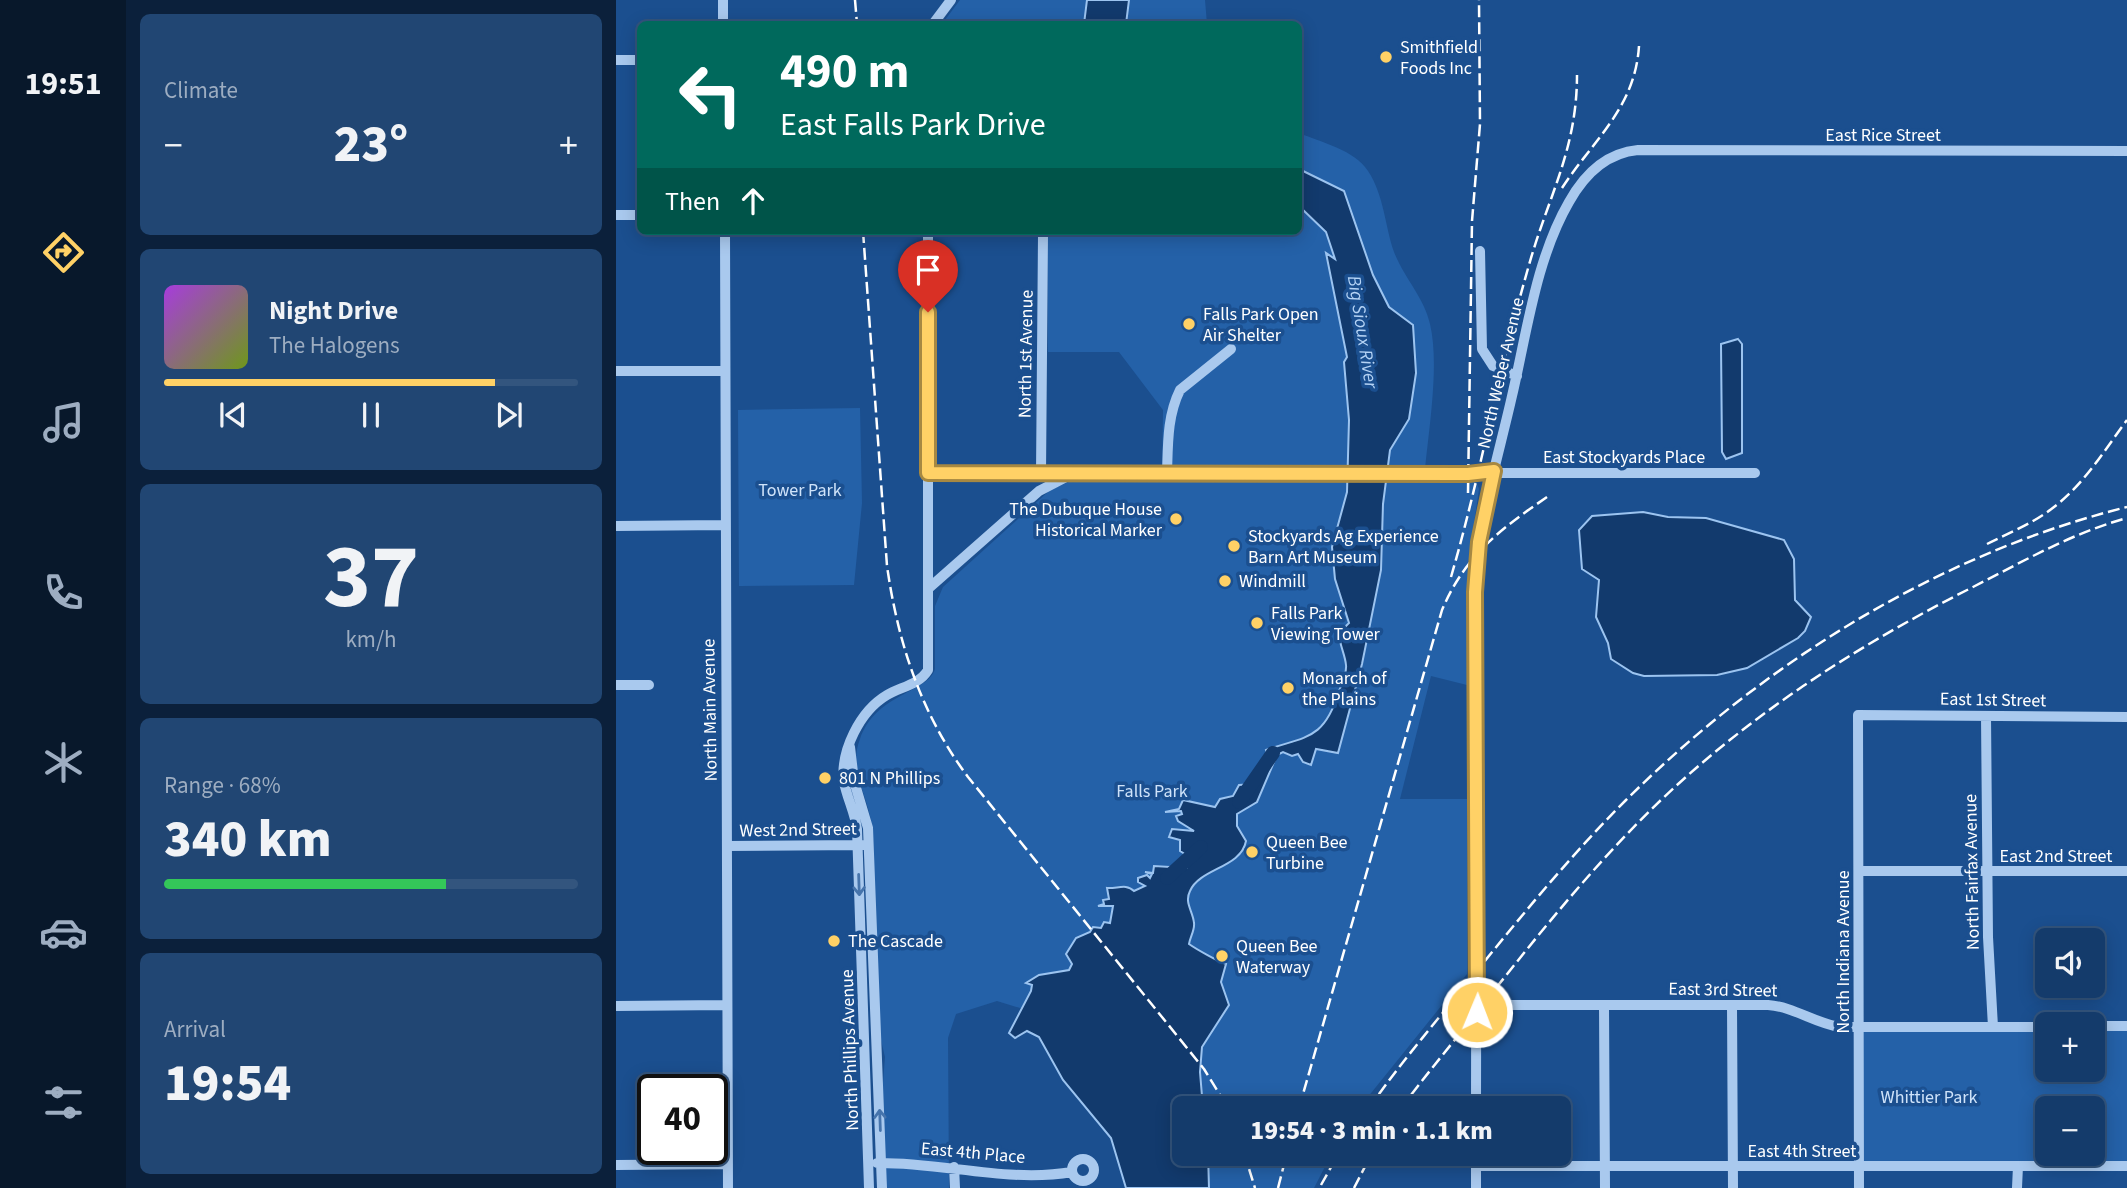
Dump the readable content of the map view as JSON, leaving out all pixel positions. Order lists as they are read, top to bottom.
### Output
{
  "streets": {
    "street": [
      "East Rice Street",
      "North 1st Avenue",
      "North Weber Avenue",
      "East Stockyards Place",
      "East 1st Street",
      "North Main Avenue",
      "West 2nd Street",
      "East 2nd Street",
      "North Fairfax Avenue",
      "North Indiana Avenue",
      "East 3rd Street",
      "North Phillips Avenue",
      "East 4th Street",
      "East 4th Place"
    ]
  },
  "crossings": [
    ["East Rice Street", "North Weber Avenue"],
    ["North 1st Avenue", "East Stockyards Place"],
    ["North Weber Avenue", "East Stockyards Place"],
    ["North Weber Avenue", "East 3rd Street"],
    ["East Stockyards Place", "North Phillips Avenue"],
    ["East 1st Street", "North Fairfax Avenue"],
    ["East 1st Street", "North Indiana Avenue"],
    ["North Main Avenue", "West 2nd Street"],
    ["West 2nd Street", "North Phillips Avenue"],
    ["East 2nd Street", "North Fairfax Avenue"],
    ["East 2nd Street", "North Indiana Avenue"],
    ["North Fairfax Avenue", "East 3rd Street"],
    ["North Indiana Avenue", "East 3rd Street"],
    ["North Indiana Avenue", "East 4th Street"],
    ["North Phillips Avenue", "East 4th Place"]
  ],
  "water": ["Big Sioux River"],
  "parks": ["Tower Park", "Falls Park", "Whittier Park"],
  "places": [
    "Smithfield Foods Inc",
    "Falls Park Open Air Shelter",
    "The Dubuque House Historical Marker",
    "Stockyards Ag Experience Barn Art Museum",
    "Windmill",
    "Falls Park Viewing Tower",
    "Monarch of the Plains",
    "801 N Phillips",
    "Queen Bee Turbine",
    "The Cascade",
    "Queen Bee Waterway"
  ],
  "page": {
    "tabs": "19:51",
    "tile": [
      "Climate",
      ["37", "km/h"],
      ["Range · 68%", "340 km"],
      ["Arrival", "19:54"]
    ],
    "turn": ["490 m", "East Falls Park Drive"],
    "heat": ["−", "23°", "+"],
    "then": "Then",
    "song": ["Night Drive", "The Halogens"],
    "map_buttons": ["+", "−"],
    "limit": "40",
    "trip": "19:54 · 3 min · 1.1 km"
  }
}
